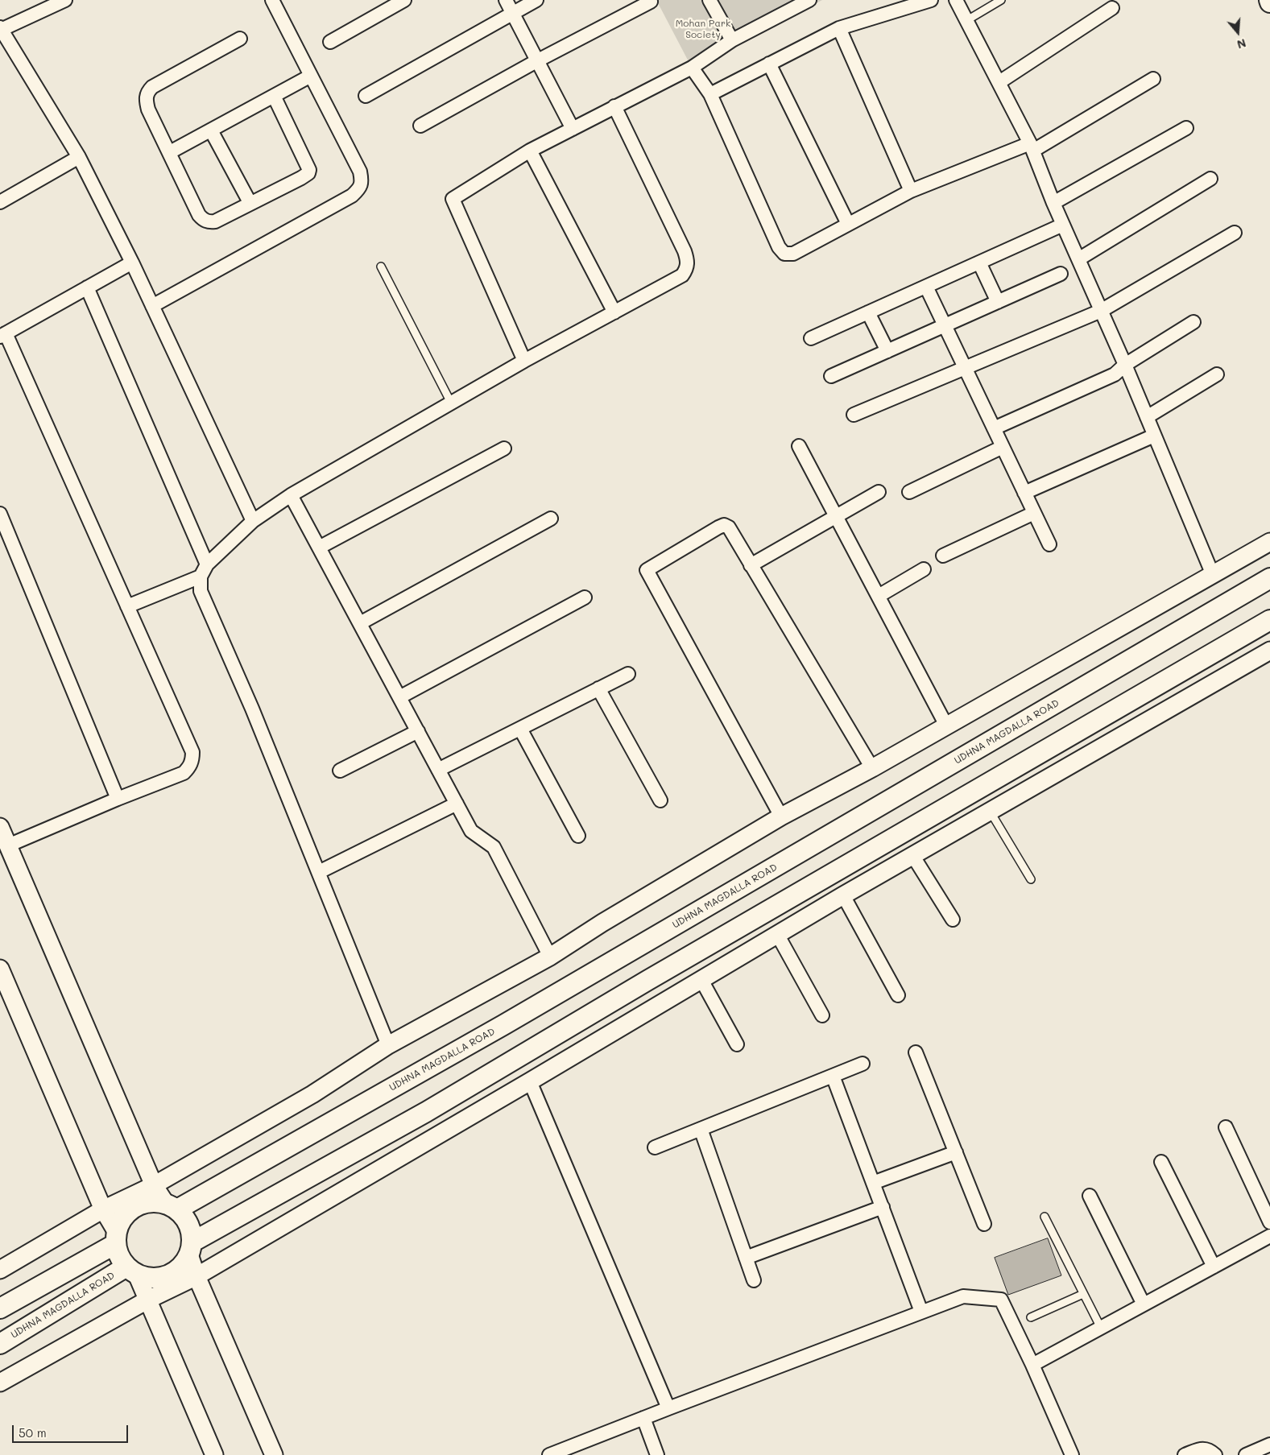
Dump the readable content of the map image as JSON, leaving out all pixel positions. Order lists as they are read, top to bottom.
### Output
{
  "streets": {
    "main road": ["UDHNA MAGDALLA ROAD"]
  },
  "parks": ["Mohan Park Society"],
  "scale_bar": "50 m",
  "north": "bottom"
}
